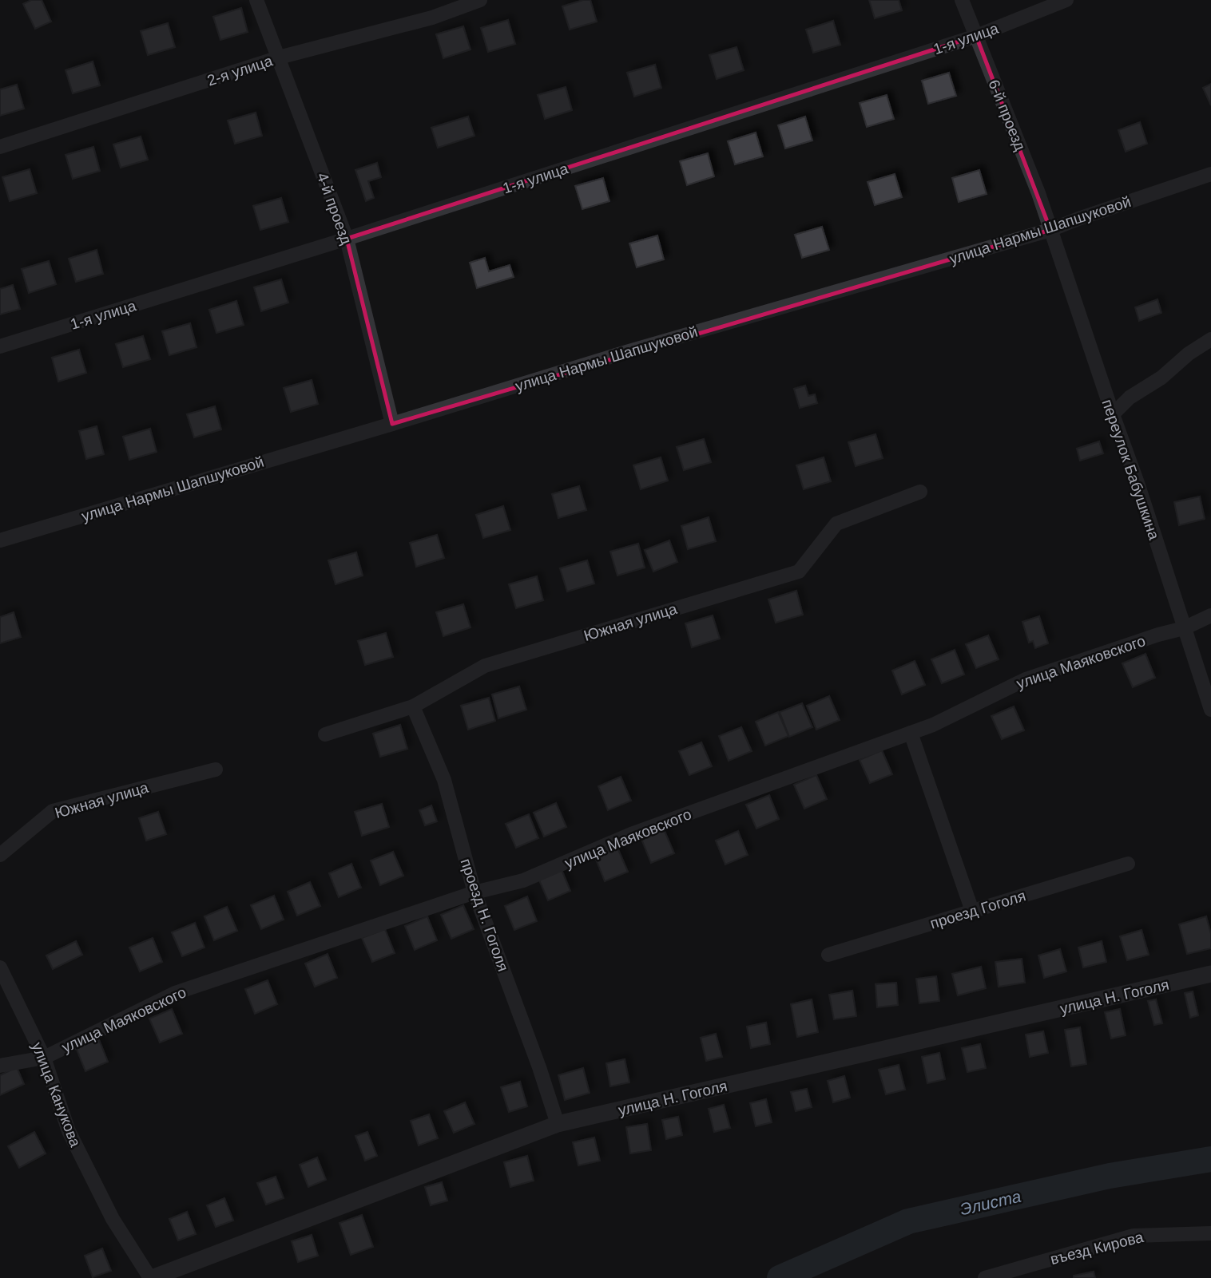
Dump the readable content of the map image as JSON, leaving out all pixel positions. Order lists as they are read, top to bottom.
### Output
{
  "streets": {
    "street": [
      "1-я улица",
      "2-я улица",
      "6-й проезд",
      "4-й проезд",
      "улица Нармы Шапшуковой",
      "переулок Бабушкина",
      "Южная улица",
      "улица Маяковского",
      "проезд Гоголя",
      "проезд Н. Гоголя",
      "улица Н. Гоголя",
      "улица Канукова",
      "въезд Кирова"
    ]
  },
  "crossings": [
    ["1-я улица", "6-й проезд"],
    ["1-я улица", "4-й проезд"],
    ["2-я улица", "4-й проезд"],
    ["6-й проезд", "улица Нармы Шапшуковой"],
    ["6-й проезд", "переулок Бабушкина"],
    ["4-й проезд", "улица Нармы Шапшуковой"],
    ["улица Нармы Шапшуковой", "переулок Бабушкина"],
    ["переулок Бабушкина", "улица Маяковского"],
    ["Южная улица", "проезд Н. Гоголя"],
    ["улица Маяковского", "проезд Н. Гоголя"],
    ["улица Маяковского", "улица Канукова"],
    ["проезд Н. Гоголя", "улица Н. Гоголя"],
    ["улица Н. Гоголя", "улица Канукова"]
  ],
  "water": ["Элиста"]
}
